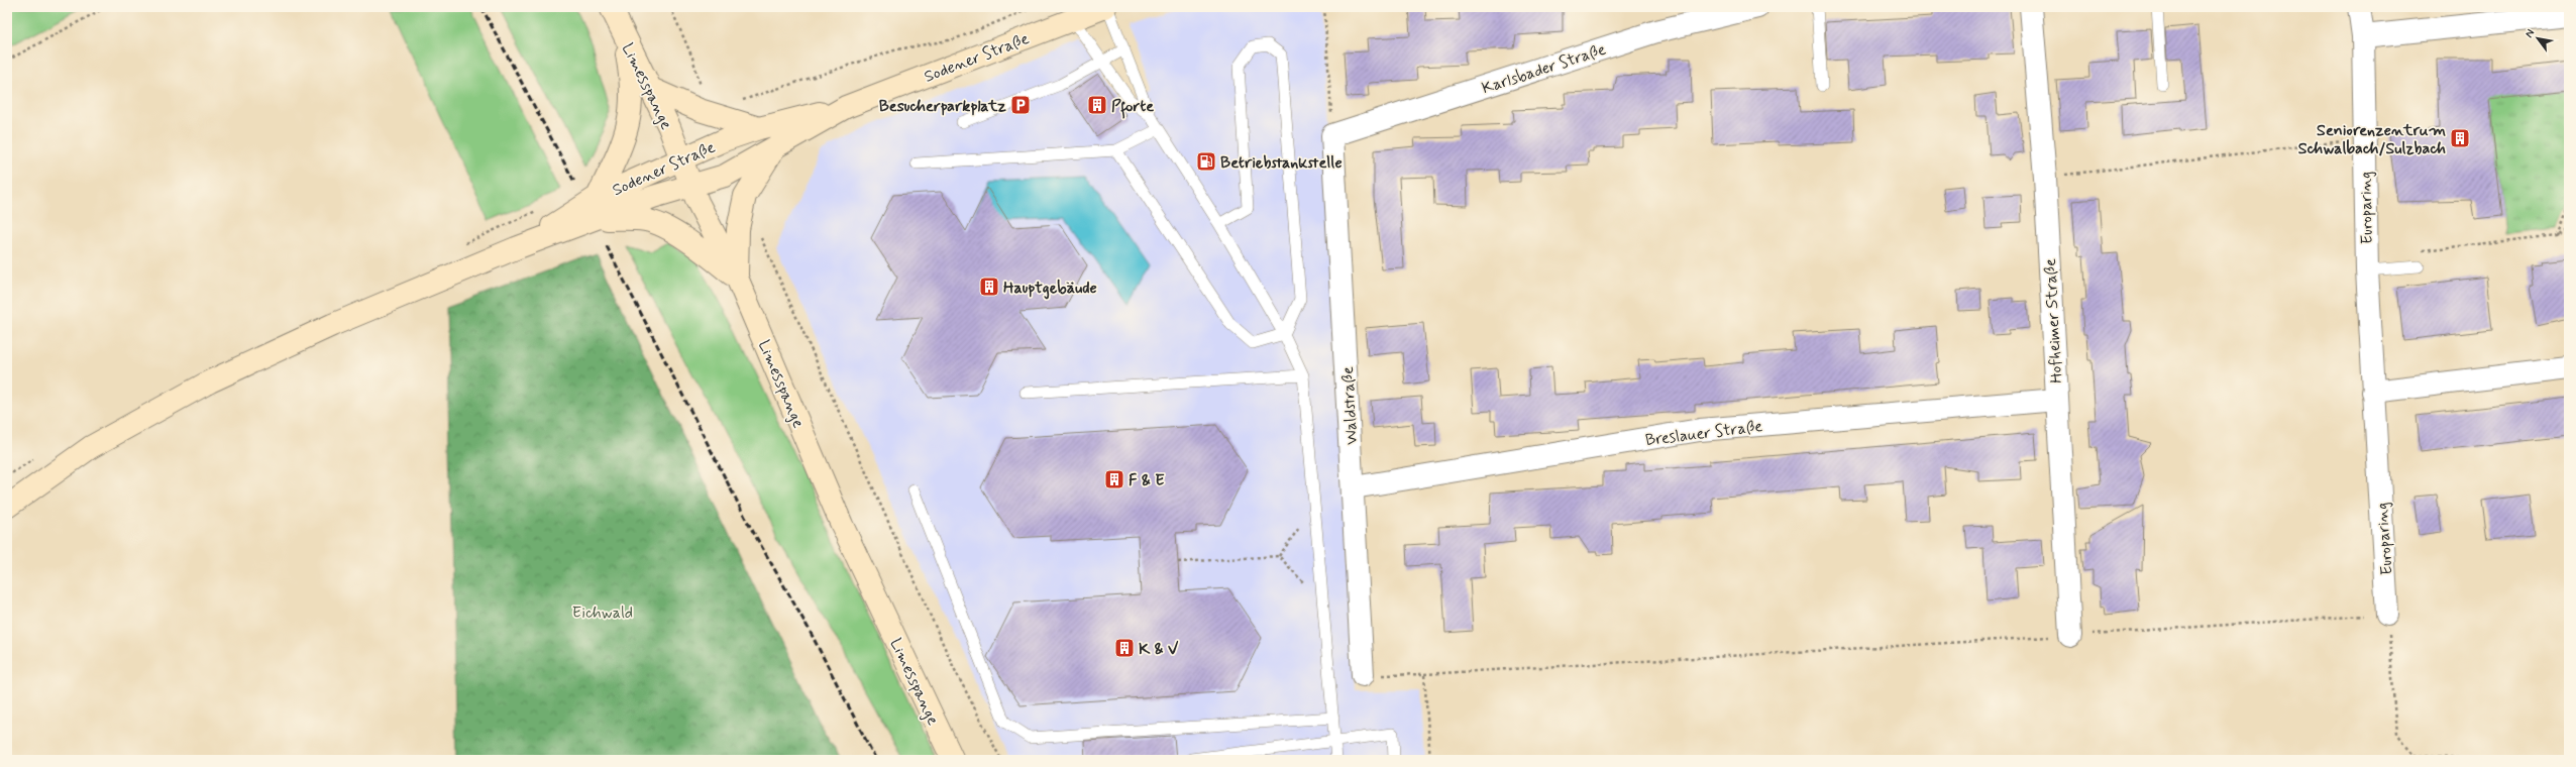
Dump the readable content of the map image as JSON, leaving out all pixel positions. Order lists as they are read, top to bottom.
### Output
{
  "streets": {
    "main road": ["Sodener Straße", "Limesspange"],
    "street": [
      "Karlsbader Straße",
      "Europaring",
      "Hofheimer Straße",
      "Waldstraße",
      "Breslauer Straße"
    ]
  },
  "crossings": [
    ["Sodener Straße", "Limesspange"],
    ["Karlsbader Straße", "Waldstraße"],
    ["Hofheimer Straße", "Breslauer Straße"],
    ["Waldstraße", "Breslauer Straße"]
  ],
  "parks": ["Eichwald"],
  "places": {
    "parking": ["Besucherparkplatz"],
    "building": [
      "Pforte",
      "Seniorenzentrum Schwalbach/Sulzbach",
      "Hauptgebäude",
      "F & E",
      "K & V"
    ],
    "fuel station": ["Betriebstankstelle"]
  },
  "north": "top left"
}
